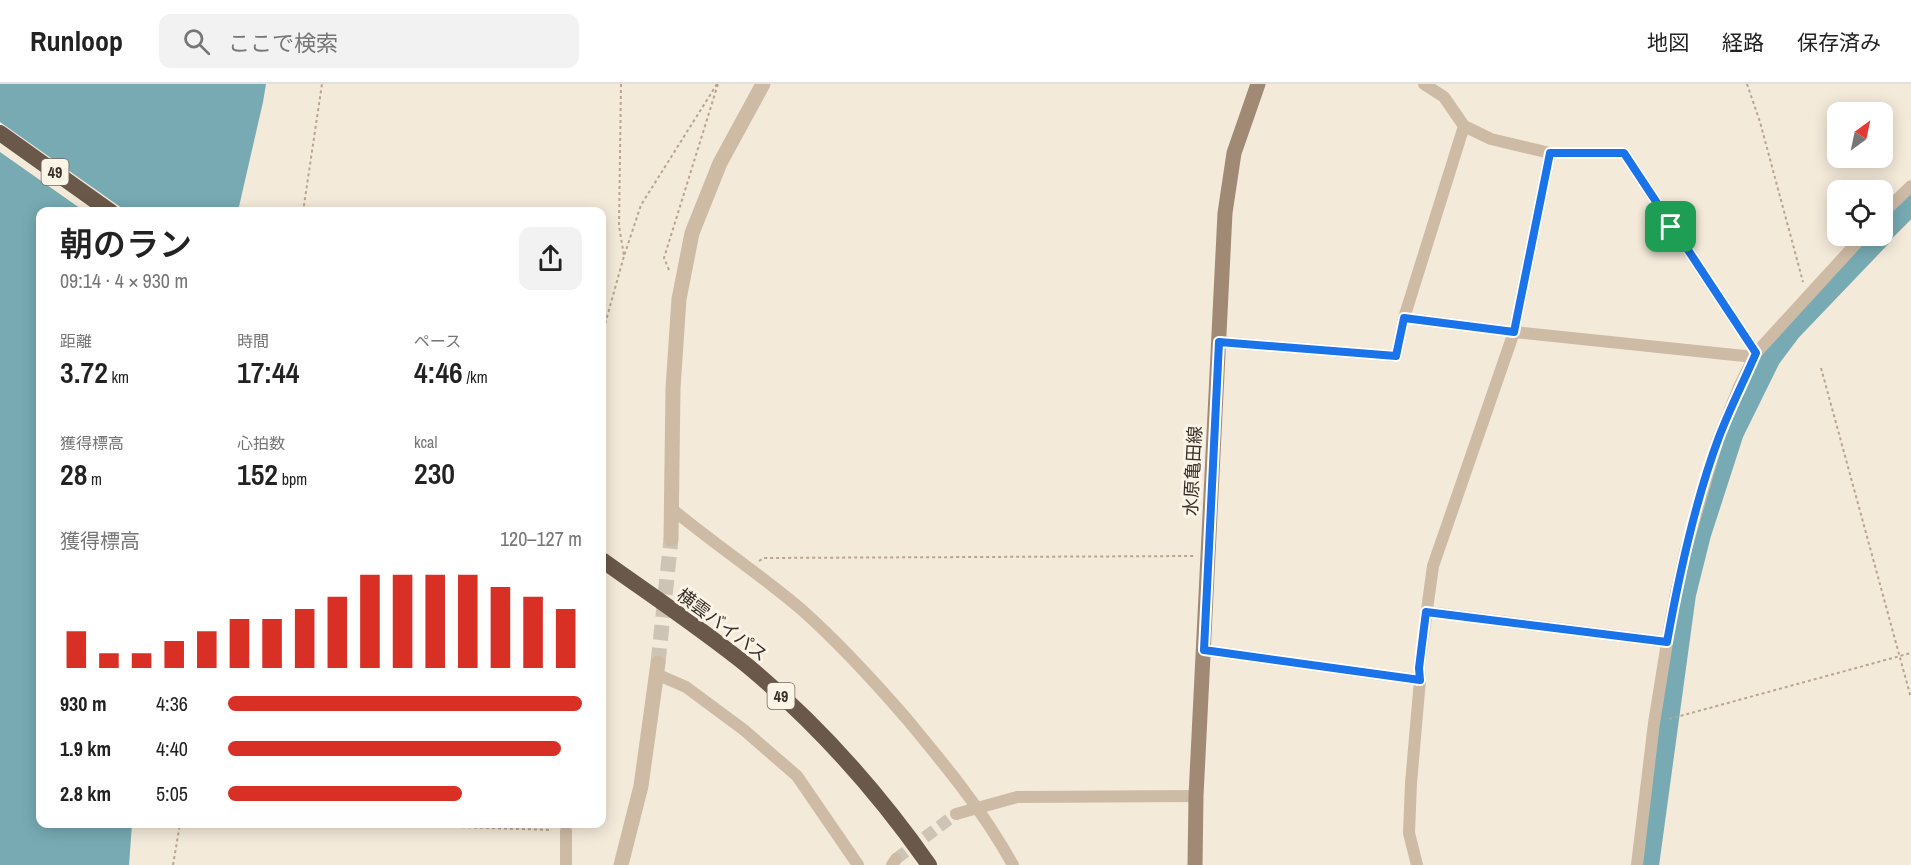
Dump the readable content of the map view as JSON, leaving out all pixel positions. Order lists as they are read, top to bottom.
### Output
{
  "streets": {
    "highway": ["49", "横雲バイパス"],
    "main road": ["水原亀田線"]
  },
  "north": "top right",
  "page": {
    "header": "Runloop",
    "search": "ここで検索",
    "nav": ["地図", "経路", "保存済み"],
    "heading": ["朝のラン", "09:14 · 4 × 930 m"],
    "stats": [
      ["距離", "3.72 km"],
      ["時間", "17:44"],
      ["ペース", "4:46 /km"],
      ["獲得標高", "28 m"],
      ["心拍数", "152 bpm"],
      ["kcal", "230"]
    ],
    "chart": ["獲得標高", "120–127 m"],
    "list": [
      {
        "name": "930 m",
        "note": "4:36"
      },
      {
        "name": "1.9 km",
        "note": "4:40"
      },
      {
        "name": "2.8 km",
        "note": "5:05"
      }
    ]
  }
}
